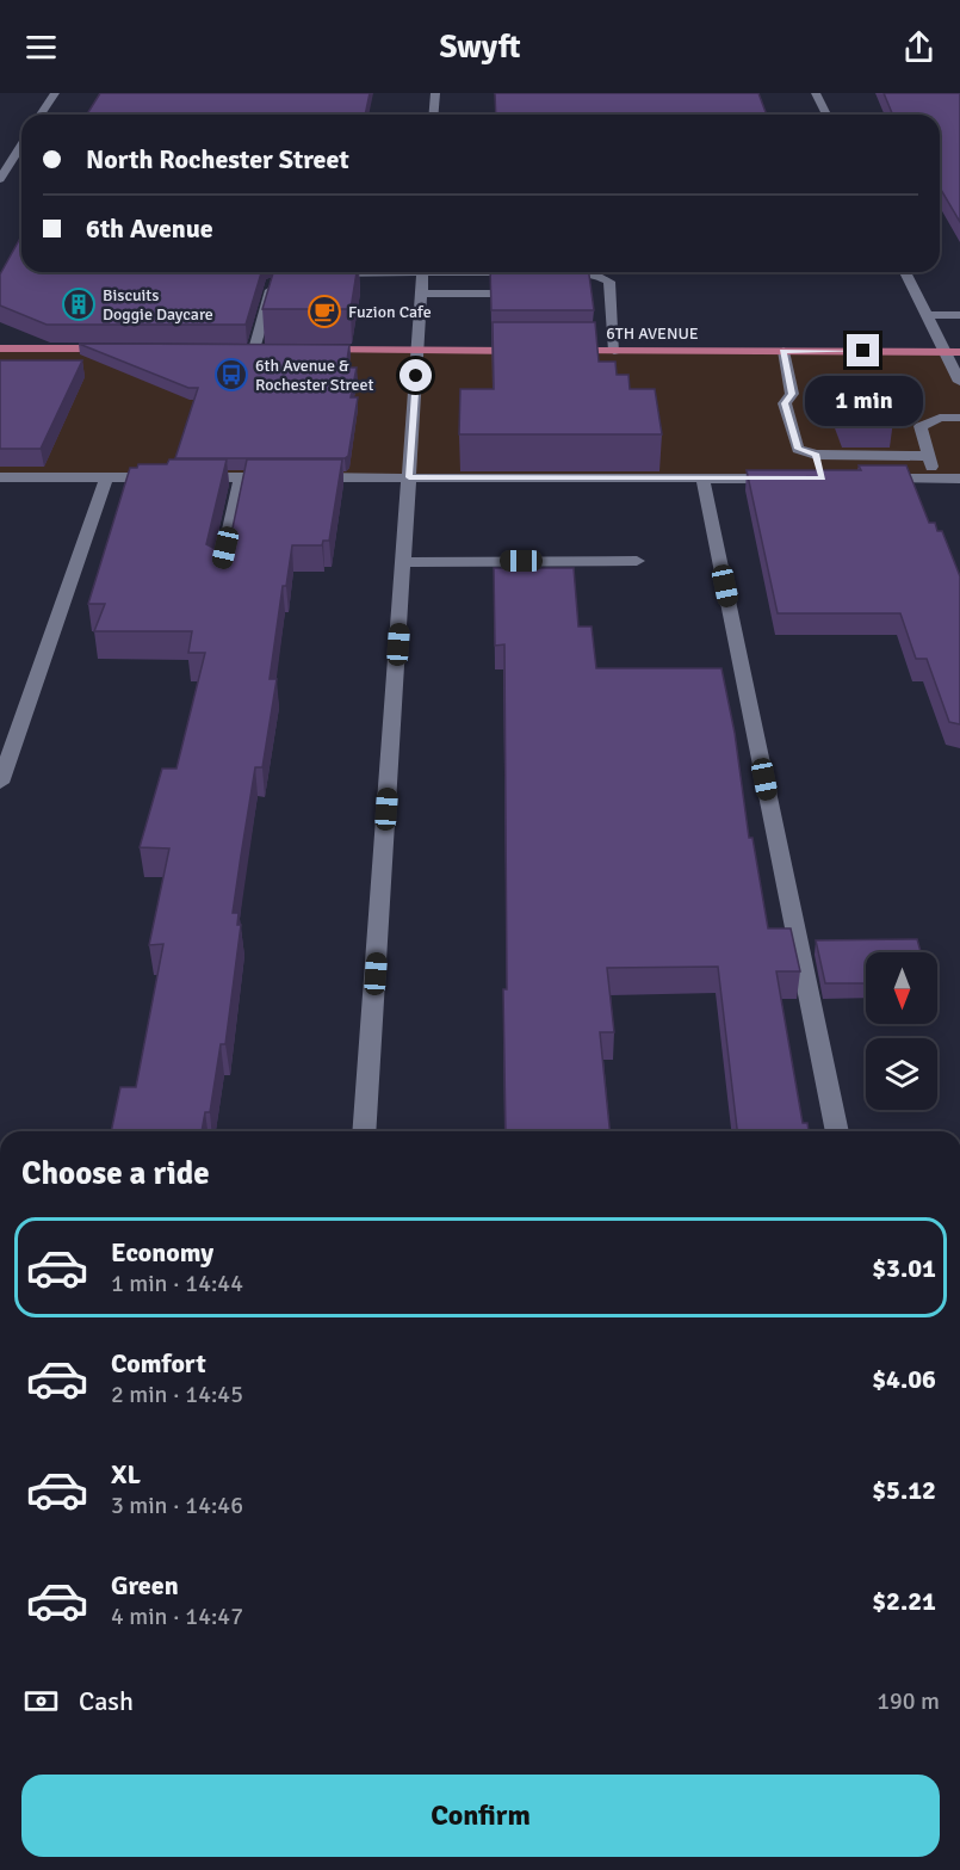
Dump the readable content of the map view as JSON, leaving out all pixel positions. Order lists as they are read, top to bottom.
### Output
{
  "streets": {
    "main road": ["6TH AVENUE"]
  },
  "places": {
    "building": ["Biscuits Doggie Daycare"],
    "cafe": ["Fuzion Cafe"],
    "bus stop": ["6th Avenue & Rochester Street"]
  },
  "north": "bottom",
  "page": {
    "header": "Swyft",
    "banner": ["North Rochester Street", "6th Avenue"],
    "bubble": "1 min",
    "heading": "Choose a ride",
    "list": [
      {
        "name": "Economy",
        "note": "1 min · 14:44",
        "value": "$3.01"
      },
      {
        "name": "Comfort",
        "note": "2 min · 14:45",
        "value": "$4.06"
      },
      {
        "name": "XL",
        "note": "3 min · 14:46",
        "value": "$5.12"
      },
      {
        "name": "Green",
        "note": "4 min · 14:47",
        "value": "$2.21"
      }
    ],
    "pay": ["Cash", "190 m"],
    "buttons": "Confirm"
  }
}
